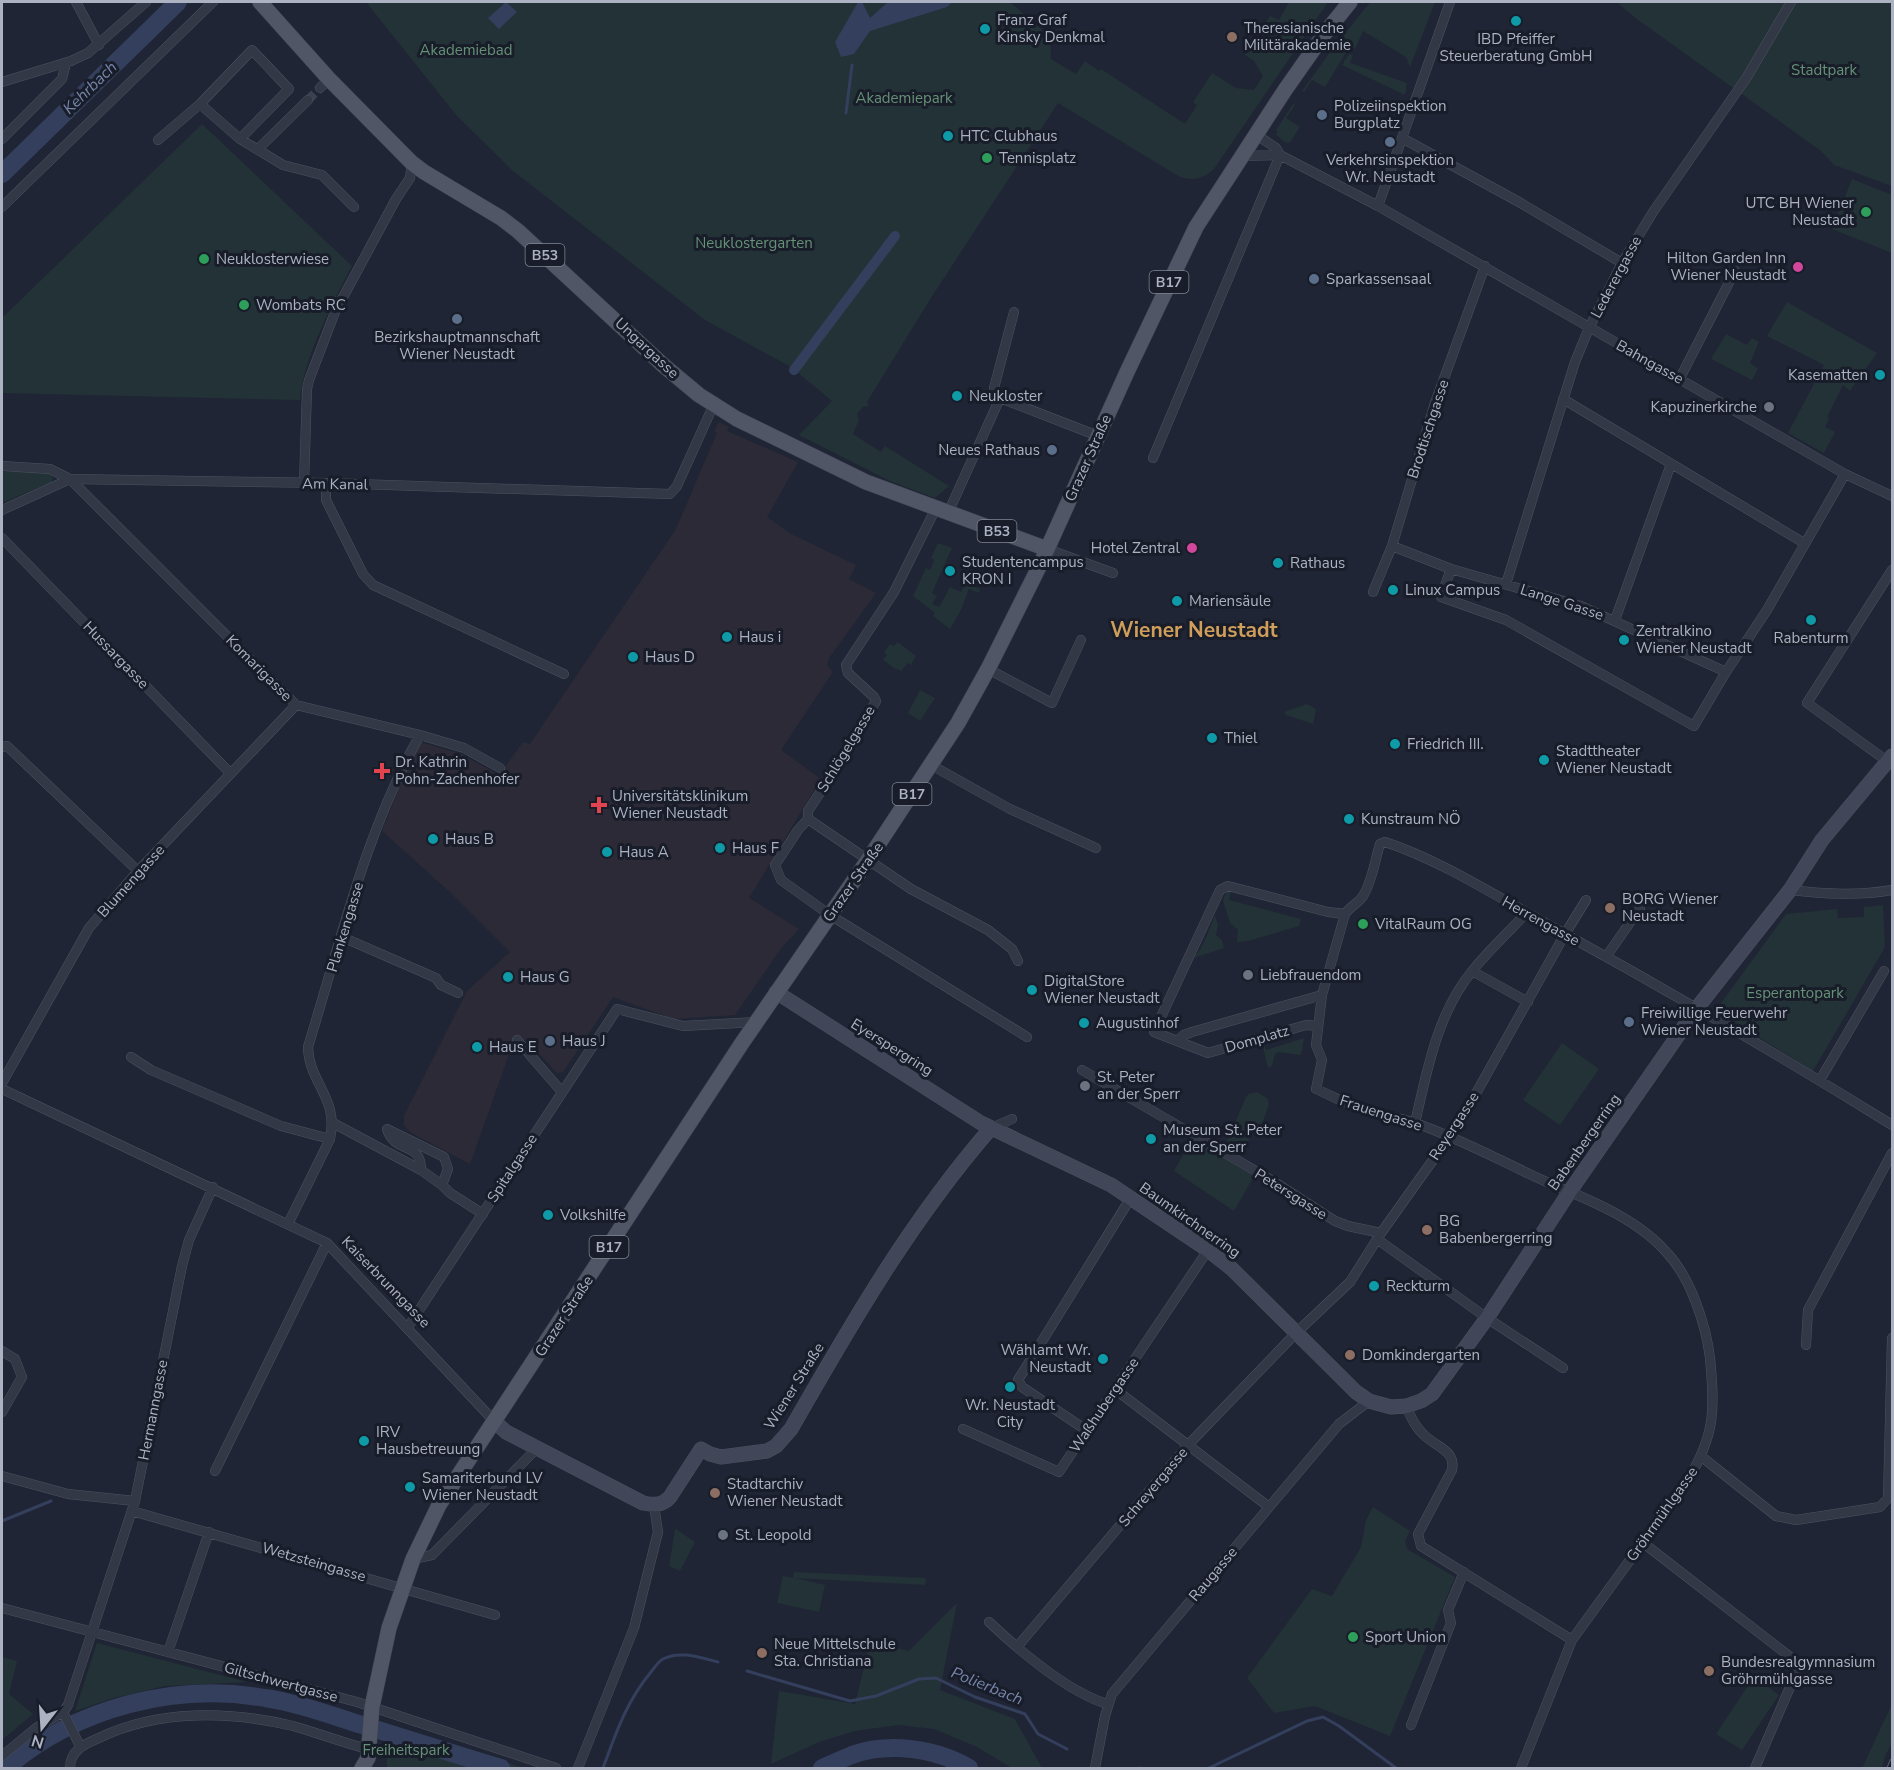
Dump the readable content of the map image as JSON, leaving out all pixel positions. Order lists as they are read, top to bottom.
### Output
{
  "streets": {
    "main road": [
      "B53",
      "B17",
      "Ungargasse",
      "Grazer Straße"
    ],
    "street": [
      "Lederergasse",
      "Bahngasse",
      "Brodtischgasse",
      "Am Kanal",
      "Lange Gasse",
      "Hussargasse",
      "Komarigasse",
      "Schlögelgasse",
      "Blumengasse",
      "Herrengasse",
      "Plankengasse",
      "Domplatz",
      "Eyerspergring",
      "Frauengasse",
      "Reyergasse",
      "Babenbergerring",
      "Spitalgasse",
      "Petersgasse",
      "Baumkirchnerring",
      "Kaiserbrunngasse",
      "Wiener Straße",
      "Waßhubergasse",
      "Hermanngasse",
      "Schreyergasse",
      "Gröhrmühlgasse",
      "Wetzsteingasse",
      "Raugasse",
      "Giltschwertgasse"
    ]
  },
  "crossings": [
    ["Lederergasse", "Bahngasse"],
    ["Lederergasse", "Lange Gasse"],
    ["Ungargasse", "Grazer Straße"],
    ["Ungargasse", "Am Kanal"],
    ["Ungargasse", "Schlögelgasse"],
    ["Bahngasse", "Brodtischgasse"],
    ["Bahngasse", "Grazer Straße"],
    ["Brodtischgasse", "Lange Gasse"],
    ["Grazer Straße", "Schlögelgasse"],
    ["Grazer Straße", "Eyerspergring"],
    ["Grazer Straße", "Spitalgasse"],
    ["Grazer Straße", "Kaiserbrunngasse"],
    ["Grazer Straße", "Wetzsteingasse"],
    ["Grazer Straße", "Giltschwertgasse"],
    ["Am Kanal", "Komarigasse"],
    ["Hussargasse", "Blumengasse"],
    ["Komarigasse", "Blumengasse"],
    ["Komarigasse", "Plankengasse"],
    ["Herrengasse", "Domplatz"],
    ["Herrengasse", "Reyergasse"],
    ["Herrengasse", "Babenbergerring"],
    ["Plankengasse", "Kaiserbrunngasse"],
    ["Domplatz", "Frauengasse"],
    ["Eyerspergring", "Baumkirchnerring"],
    ["Eyerspergring", "Wiener Straße"],
    ["Frauengasse", "Reyergasse"],
    ["Frauengasse", "Babenbergerring"],
    ["Frauengasse", "Gröhrmühlgasse"],
    ["Reyergasse", "Petersgasse"],
    ["Reyergasse", "Baumkirchnerring"],
    ["Reyergasse", "Schreyergasse"],
    ["Babenbergerring", "Gröhrmühlgasse"],
    ["Spitalgasse", "Kaiserbrunngasse"],
    ["Baumkirchnerring", "Wiener Straße"],
    ["Baumkirchnerring", "Waßhubergasse"],
    ["Baumkirchnerring", "Schreyergasse"],
    ["Baumkirchnerring", "Raugasse"],
    ["Kaiserbrunngasse", "Wiener Straße"],
    ["Kaiserbrunngasse", "Hermanngasse"],
    ["Hermanngasse", "Wetzsteingasse"],
    ["Hermanngasse", "Giltschwertgasse"]
  ],
  "districts": ["Wiener Neustadt"],
  "water": ["Kehrbach", "Polierbach"],
  "parks": [
    "Akademiebad",
    "Stadtpark",
    "Akademiepark",
    "Neuklostergarten",
    "Esperantopark",
    "Freiheitspark"
  ],
  "places": {
    "other": [
      "IBD Pfeiffer Steuerberatung GmbH",
      "Franz Graf Kinsky Denkmal",
      "Theresianische Militärakademie",
      "Polizeiinspektion Burgplatz",
      "HTC Clubhaus",
      "Verkehrsinspektion Wr. Neustadt",
      "Tennisplatz",
      "UTC BH Wiener Neustadt",
      "Neuklosterwiese",
      "Hilton Garden Inn Wiener Neustadt",
      "Sparkassensaal",
      "Wombats RC",
      "Bezirkshauptmannschaft Wiener Neustadt",
      "Kasematten",
      "Neukloster",
      "Kapuzinerkirche",
      "Neues Rathaus",
      "Hotel Zentral",
      "Rathaus",
      "Studentencampus KRON I",
      "Linux Campus",
      "Mariensäule",
      "Rabenturm",
      "Haus i",
      "Zentralkino Wiener Neustadt",
      "Haus D",
      "Thiel",
      "Friedrich III.",
      "Stadttheater Wiener Neustadt",
      "Kunstraum NÖ",
      "Haus B",
      "Haus F",
      "Haus A",
      "BORG Wiener Neustadt",
      "VitalRaum OG",
      "Liebfrauendom",
      "Haus G",
      "DigitalStore Wiener Neustadt",
      "Freiwillige Feuerwehr Wiener Neustadt",
      "Augustinhof",
      "Haus J",
      "Haus E",
      "St. Peter an der Sperr",
      "Museum St. Peter an der Sperr",
      "Volkshilfe",
      "BG Babenbergerring",
      "Reckturm",
      "Domkindergarten",
      "Wählamt Wr. Neustadt",
      "Wr. Neustadt City",
      "IRV Hausbetreuung",
      "Samariterbund LV Wiener Neustadt",
      "Stadtarchiv Wiener Neustadt",
      "St. Leopold",
      "Sport Union",
      "Neue Mittelschule Sta. Christiana",
      "Bundesrealgymnasium Gröhrmühlgasse"
    ],
    "health": ["Dr. Kathrin Pohn-Zachenhofer", "Universitätsklinikum Wiener Neustadt"]
  },
  "north": "bottom"
}
